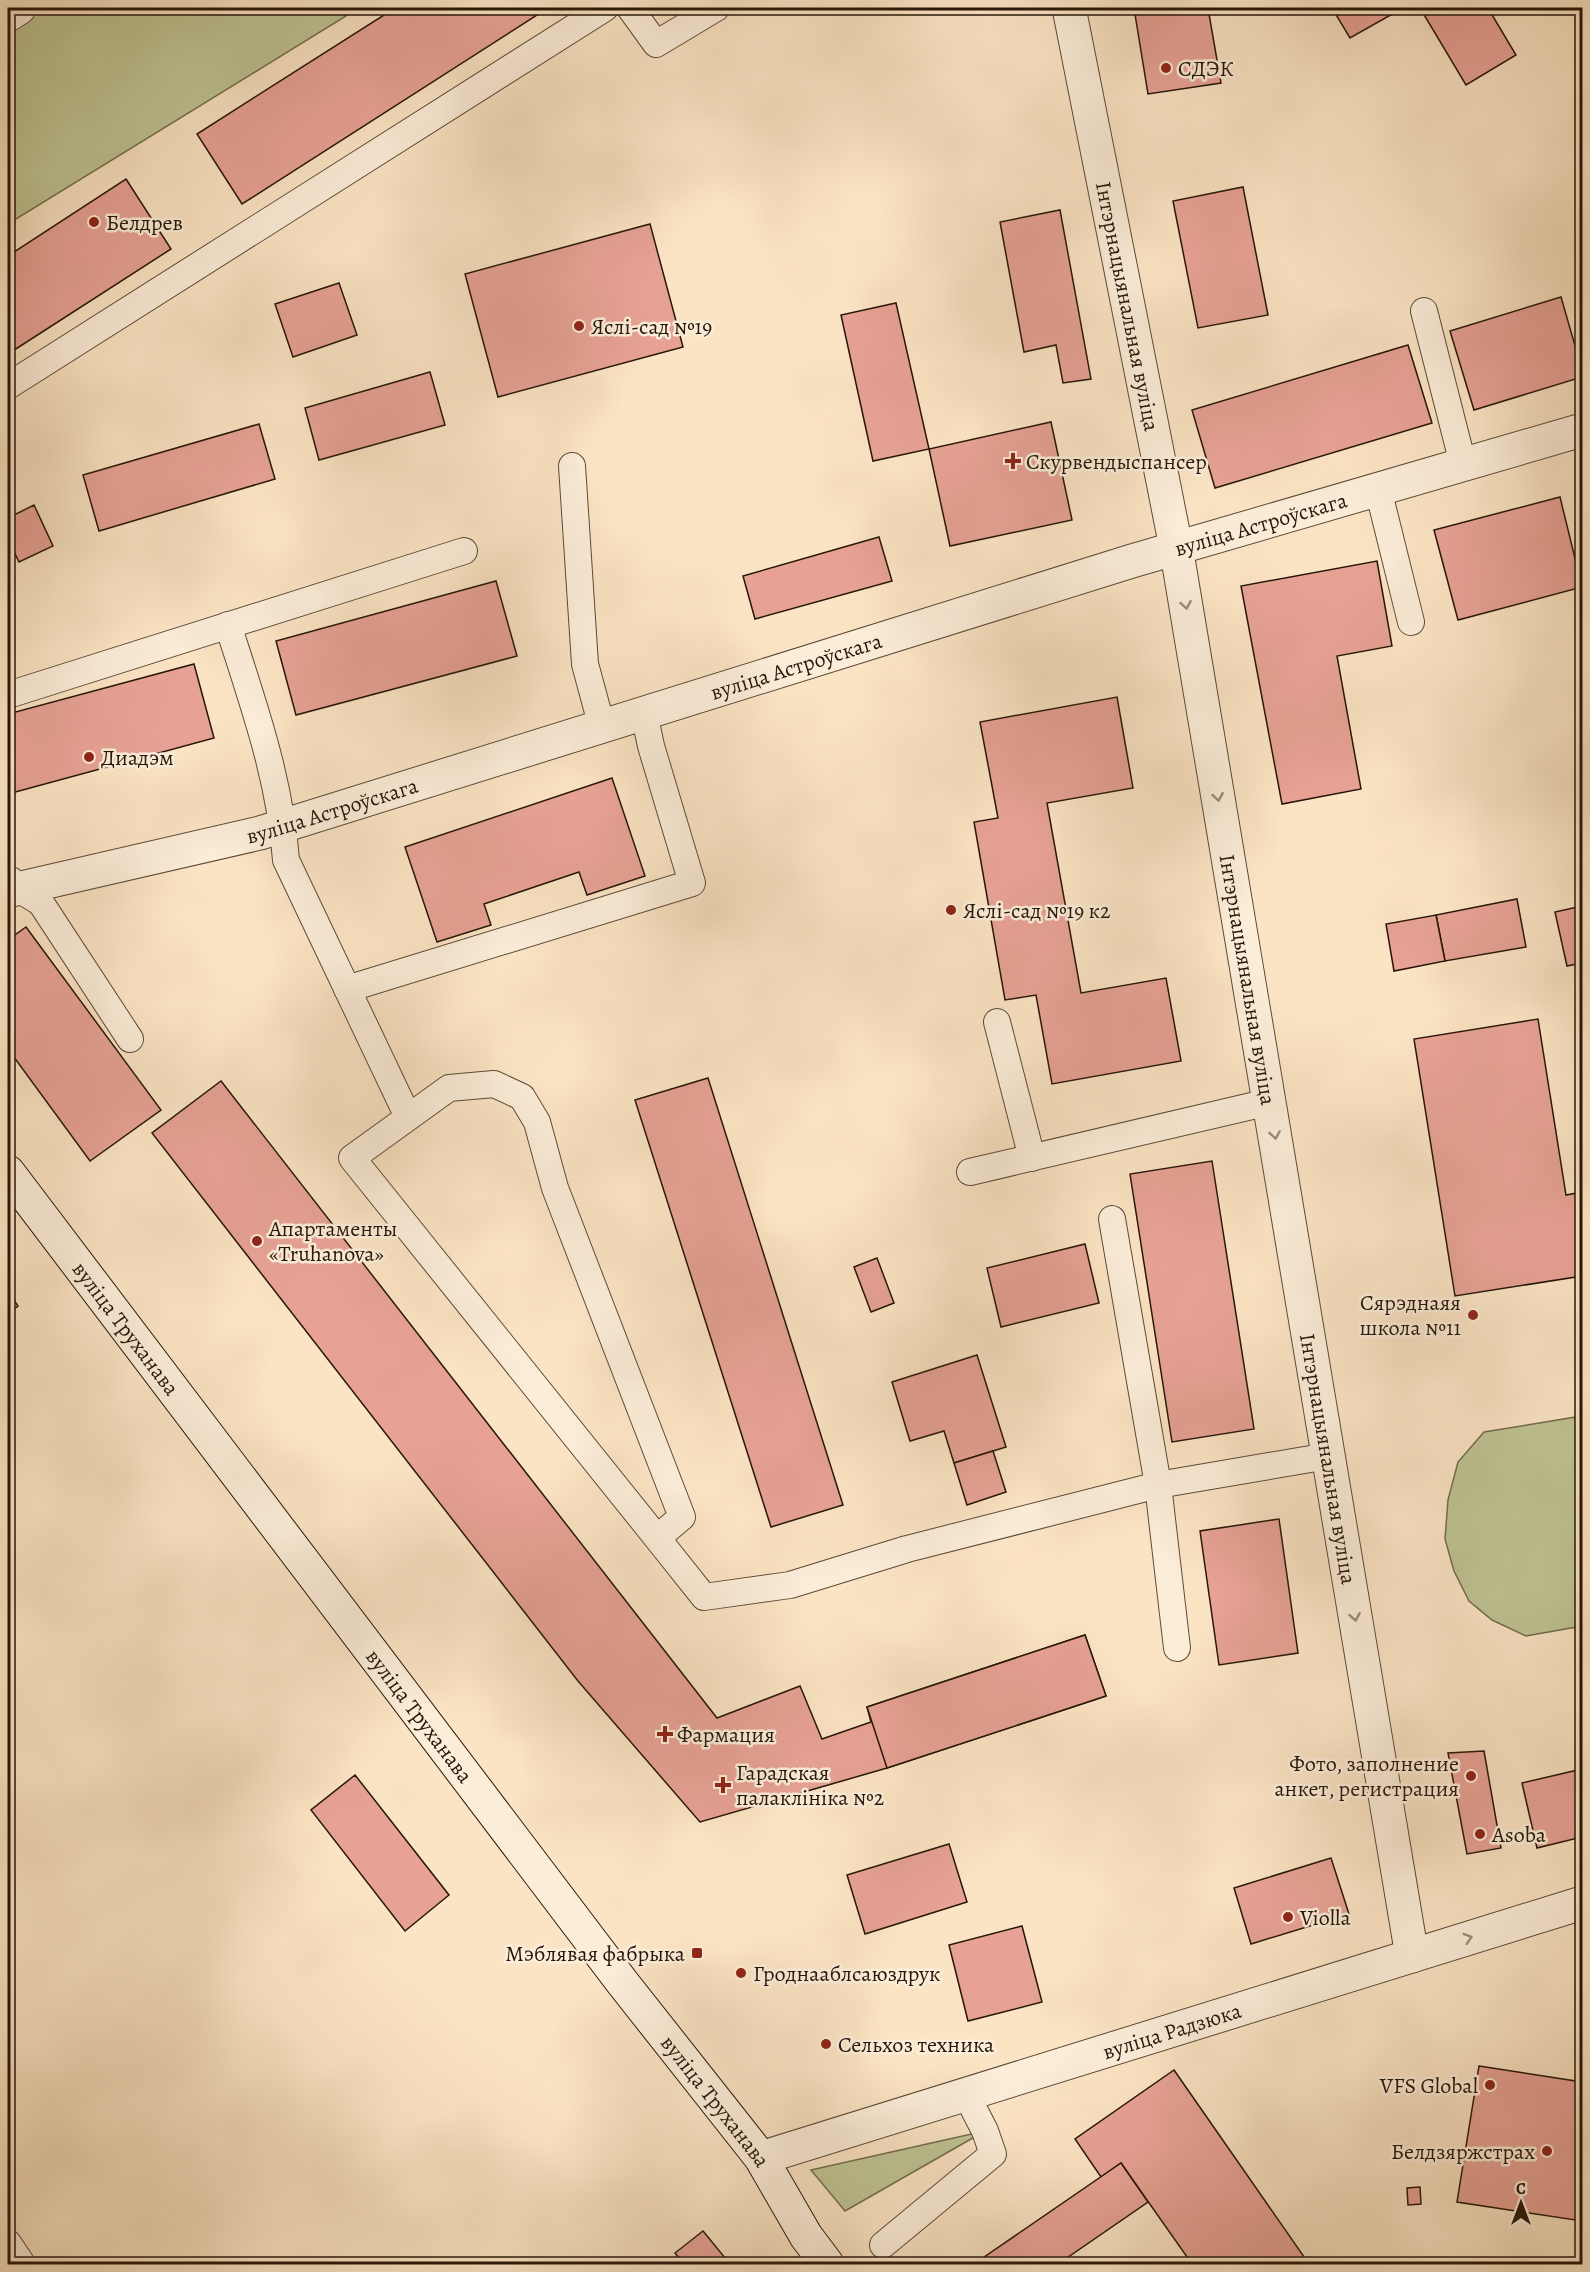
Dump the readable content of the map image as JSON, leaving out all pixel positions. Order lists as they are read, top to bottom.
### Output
{
  "streets": {
    "street": [
      "Інтэрнацыянальная вуліца",
      "вуліца Астроўскага",
      "вуліца Труханава",
      "вуліца Радзюка"
    ]
  },
  "crossings": [
    ["Інтэрнацыянальная вуліца", "вуліца Астроўскага"],
    ["Інтэрнацыянальная вуліца", "вуліца Радзюка"],
    ["вуліца Труханава", "вуліца Радзюка"]
  ],
  "one_way": ["Інтэрнацыянальная вуліца"],
  "places": {
    "other": [
      "СДЭК",
      "Белдрев",
      "Яслі-сад №19",
      "Диадэм",
      "Яслі-сад №19 к2",
      "Апартаменты «Truhanova»",
      "Сярэднаяя школа №11",
      "Фото, заполнение анкет, регистрация",
      "Asoba",
      "Violla",
      "Гроднааблсаюздрук",
      "Сельхоз техника",
      "VFS Global",
      "Белдзяржстрах"
    ],
    "health": ["Скурвендыспансер", "Фармация", "Гарадская палаклініка №2"],
    "transit": ["Мэблявая фабрыка"]
  },
  "north": "top"
}
